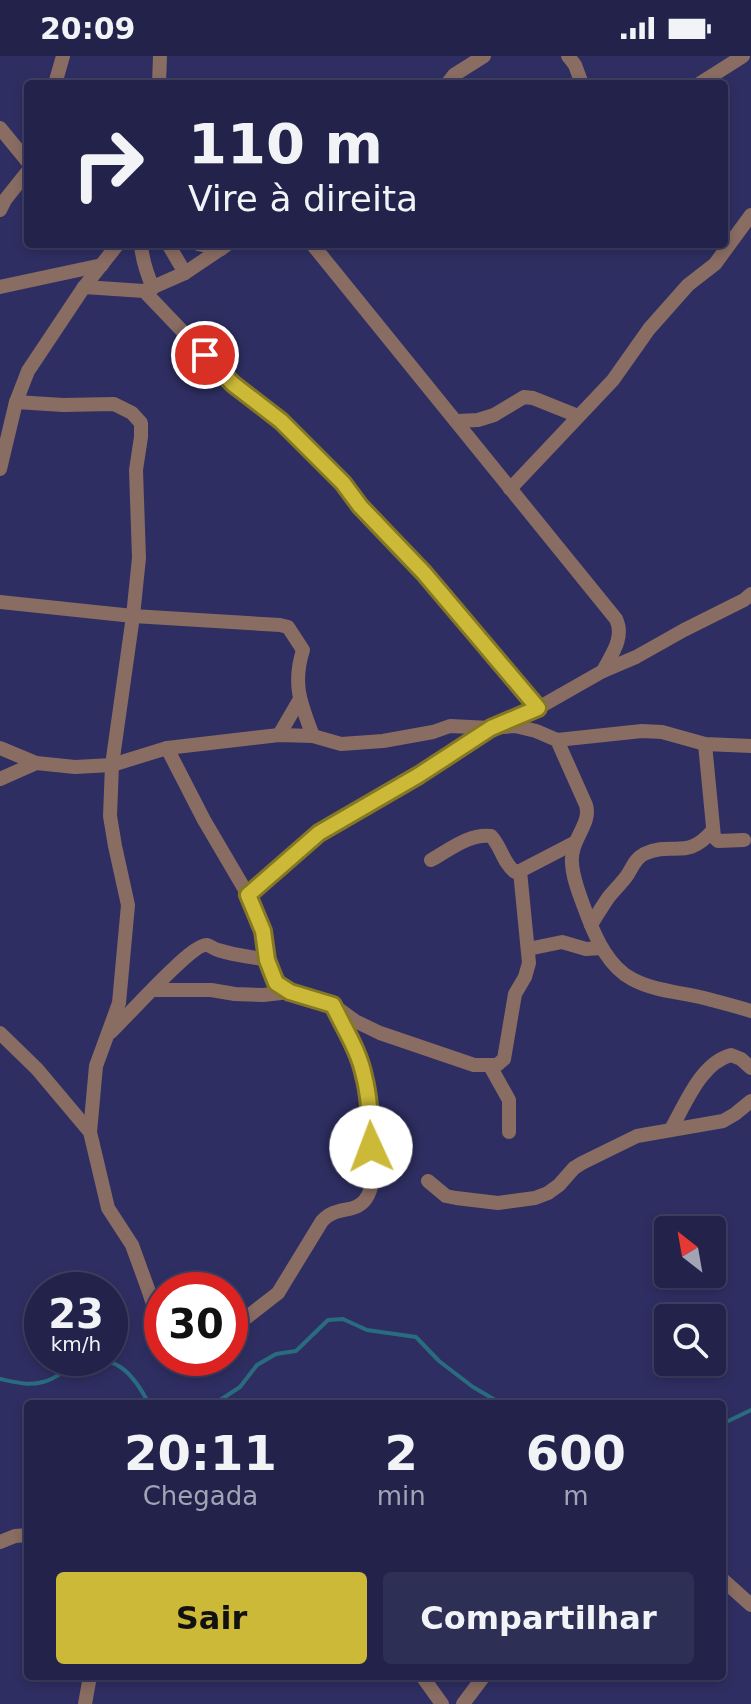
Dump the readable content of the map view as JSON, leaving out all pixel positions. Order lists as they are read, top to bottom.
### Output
{
  "north": "top left",
  "page": {
    "status": "20:09",
    "turn": ["110 m", "Vire à direita"],
    "speed": "23 km/h",
    "limit": "30",
    "eta": [
      "20:11",
      "Chegada",
      "2",
      "min",
      "600",
      "m"
    ],
    "buttons": ["Sair", "Compartilhar"]
  }
}
